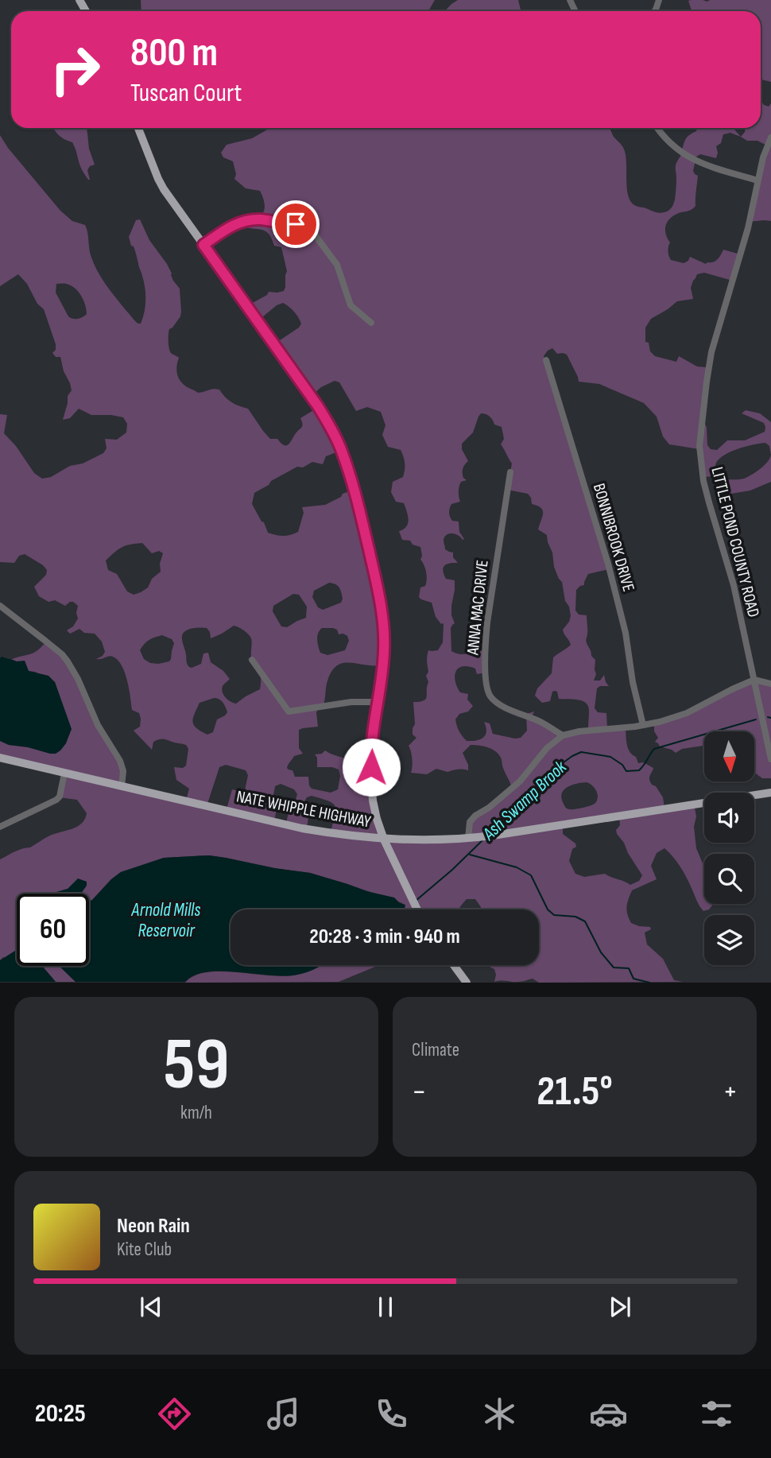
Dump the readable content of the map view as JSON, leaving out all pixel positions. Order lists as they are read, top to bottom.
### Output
{
  "streets": {
    "main road": ["NATE WHIPPLE HIGHWAY"],
    "street": ["BONNIBROOK DRIVE", "LITTLE POND COUNTY ROAD", "ANNA MAC DRIVE"]
  },
  "water": ["Ash Swamp Brook", "Arnold Mills Reservoir"],
  "north": "bottom",
  "page": {
    "turn": ["800 m", "Tuscan Court"],
    "limit": "60",
    "trip": "20:28 · 3 min · 940 m",
    "tile": [
      ["59", "km/h"],
      "Climate"
    ],
    "heat": ["−", "21.5°", "+"],
    "song": ["Neon Rain", "Kite Club"],
    "tabs": "20:25"
  }
}
